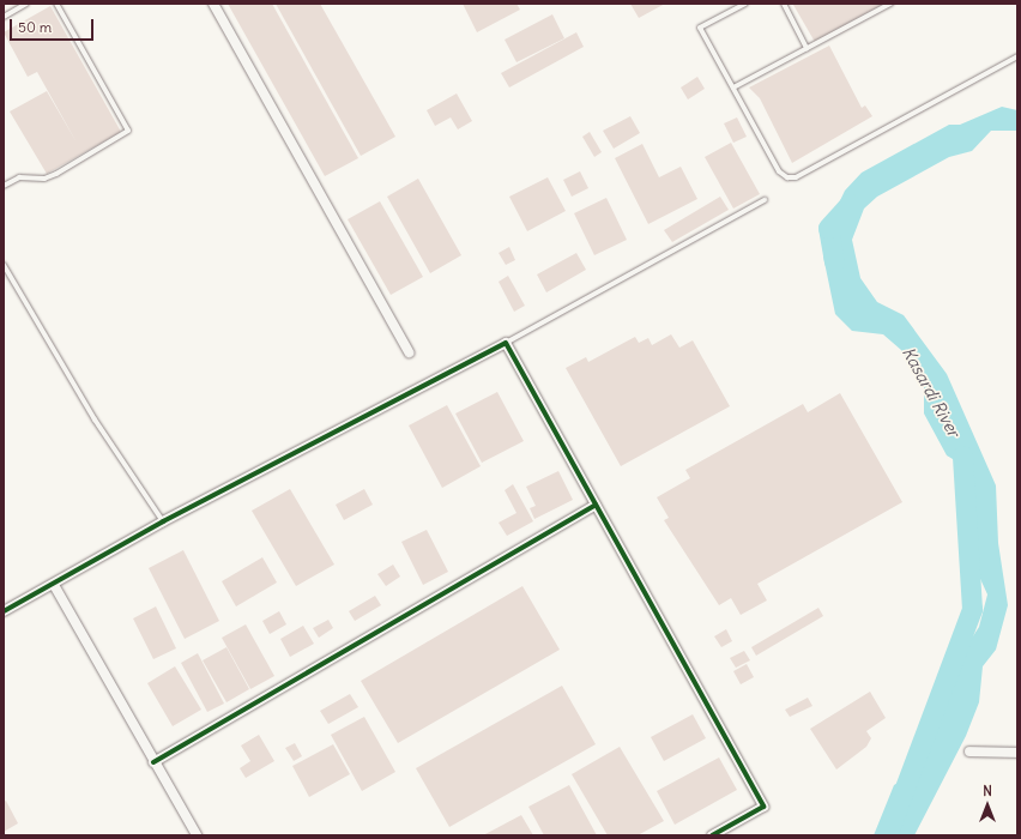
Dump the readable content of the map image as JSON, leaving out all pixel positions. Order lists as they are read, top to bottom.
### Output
{
  "water": ["Kasardi River"],
  "scale_bar": "50 m",
  "north": "top"
}
